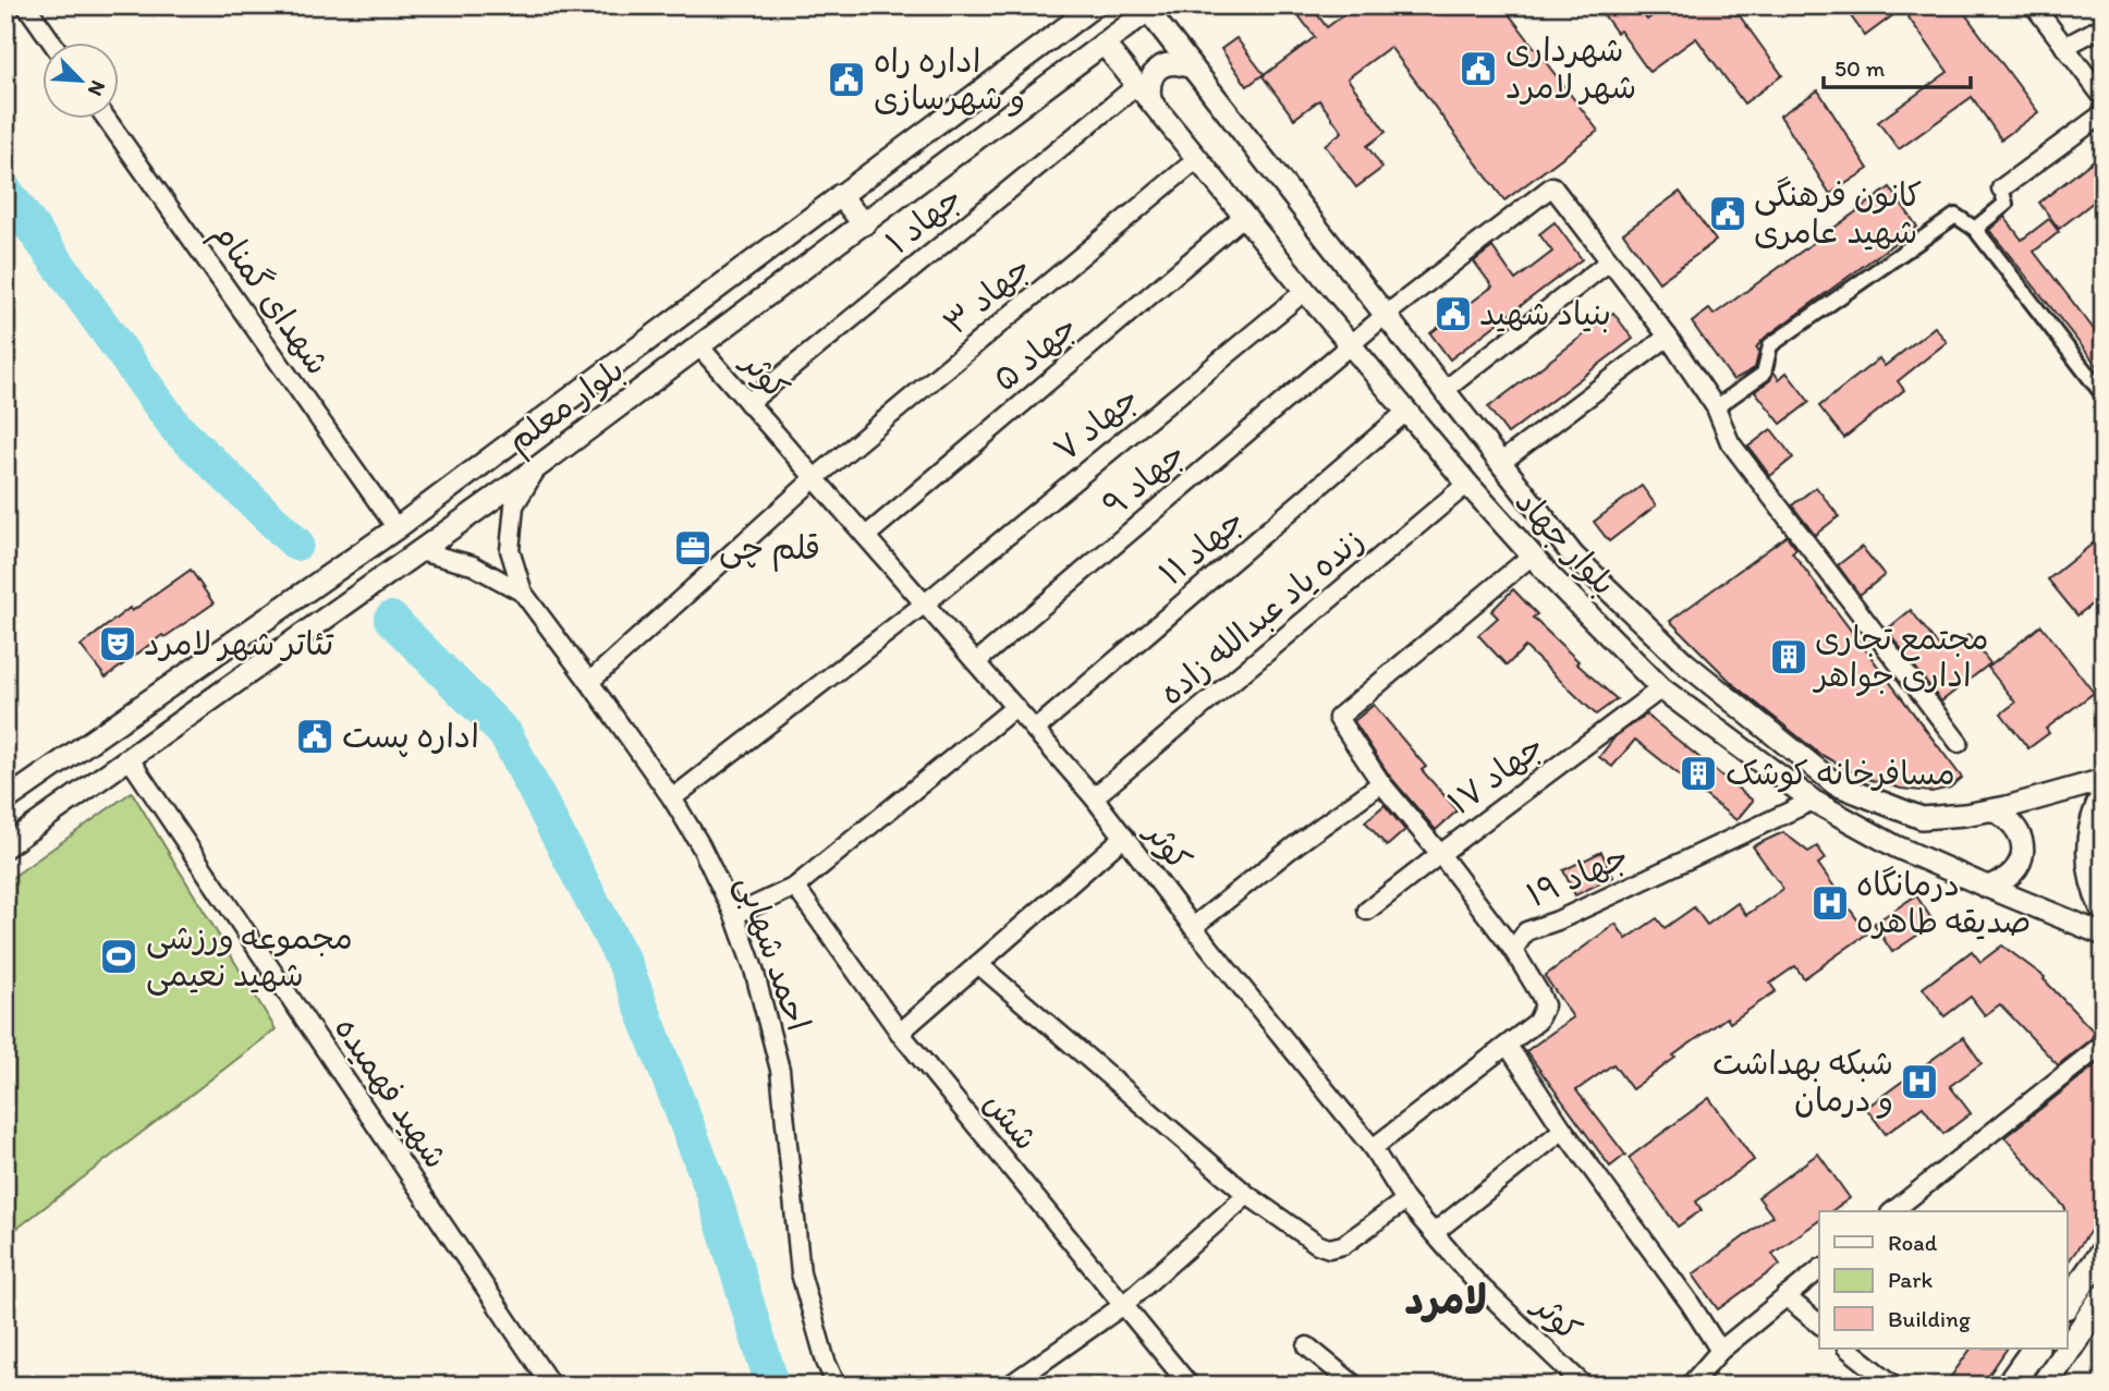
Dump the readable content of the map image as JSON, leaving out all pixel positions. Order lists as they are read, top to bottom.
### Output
{
  "streets": {
    "street": [
      "جهاد ۱",
      "جهاد ۳",
      "شهدای گمنام",
      "جهاد ۵",
      "کوثر",
      "بلوار معلم",
      "جهاد ۷",
      "جهاد ۹",
      "بلوار جهاد",
      "جهاد ۱۱",
      "زنده یاد عبدالله زاده",
      "جهاد ۱۷",
      "جهاد ۱۹",
      "احمد شهابی",
      "شهید فهمیده",
      "شش"
    ]
  },
  "crossings": [
    ["جهاد ۱", "کوثر"],
    ["جهاد ۱", "بلوار جهاد"],
    ["جهاد ۳", "کوثر"],
    ["جهاد ۳", "بلوار جهاد"],
    ["جهاد ۳", "احمد شهابی"],
    ["شهدای گمنام", "بلوار معلم"],
    ["جهاد ۵", "کوثر"],
    ["جهاد ۵", "بلوار جهاد"],
    ["کوثر", "بلوار معلم"],
    ["کوثر", "جهاد ۷"],
    ["کوثر", "جهاد ۹"],
    ["کوثر", "جهاد ۱۱"],
    ["کوثر", "زنده یاد عبدالله زاده"],
    ["کوثر", "جهاد ۱۹"],
    ["بلوار معلم", "بلوار جهاد"],
    ["بلوار معلم", "احمد شهابی"],
    ["بلوار معلم", "شهید فهمیده"],
    ["جهاد ۷", "بلوار جهاد"],
    ["جهاد ۷", "احمد شهابی"],
    ["جهاد ۹", "بلوار جهاد"],
    ["بلوار جهاد", "جهاد ۱۱"],
    ["بلوار جهاد", "زنده یاد عبدالله زاده"],
    ["بلوار جهاد", "جهاد ۱۷"],
    ["بلوار جهاد", "جهاد ۱۹"]
  ],
  "districts": ["لامرد"],
  "places": {
    "public building": [
      "شهرداری شهر لامرد",
      "اداره راه و شهرسازی",
      "کانون فرهنگی شهید عامری",
      "بنیاد شهید",
      "اداره پست"
    ],
    "office": ["قلم چی"],
    "theatre": ["تئاتر شهر لامرد"],
    "building": ["مجتمع تجاری اداری جواهر", "مسافرخانه کوشک"],
    "hospital": ["درمانگاه صدیقه طاهره", "شبکه بهداشت و درمان"],
    "sports": ["مجموعه ورزشی شهید نعیمی"]
  },
  "legend": ["Road", "Park", "Building"],
  "scale_bar": "50 m",
  "north": "bottom right"
}
